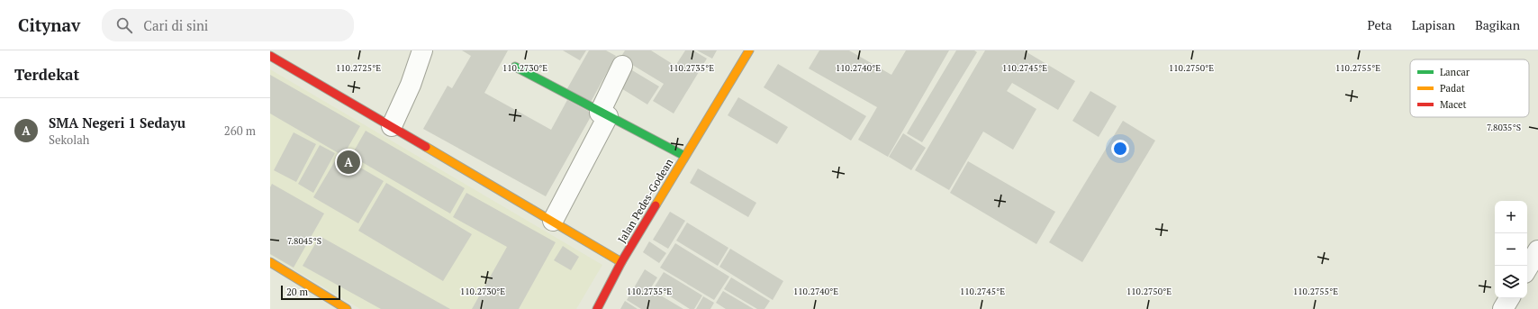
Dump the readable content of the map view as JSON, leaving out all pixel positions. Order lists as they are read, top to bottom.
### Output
{
  "streets": {
    "street": ["Jalan Pedes-Godean"]
  },
  "legend": ["Lancar", "Padat", "Macet"],
  "scale_bar": "20 m",
  "page": {
    "header": "Citynav",
    "search": "Cari di sini",
    "nav": ["Peta", "Lapisan", "Bagikan"],
    "heading": "Terdekat",
    "list": [
      {
        "mark": "A",
        "name": "SMA Negeri 1 Sedayu",
        "note": "Sekolah",
        "value": "260 m"
      }
    ],
    "pins": "A",
    "map_buttons": ["+", "−"],
    "scale": "20 m"
  },
  "coordinates": [
    "110.2725°E",
    "110.2730°E",
    "110.2735°E",
    "110.2740°E",
    "110.2745°E",
    "110.2750°E",
    "110.2755°E",
    "7.8035°S",
    "7.8045°S"
  ]
}
